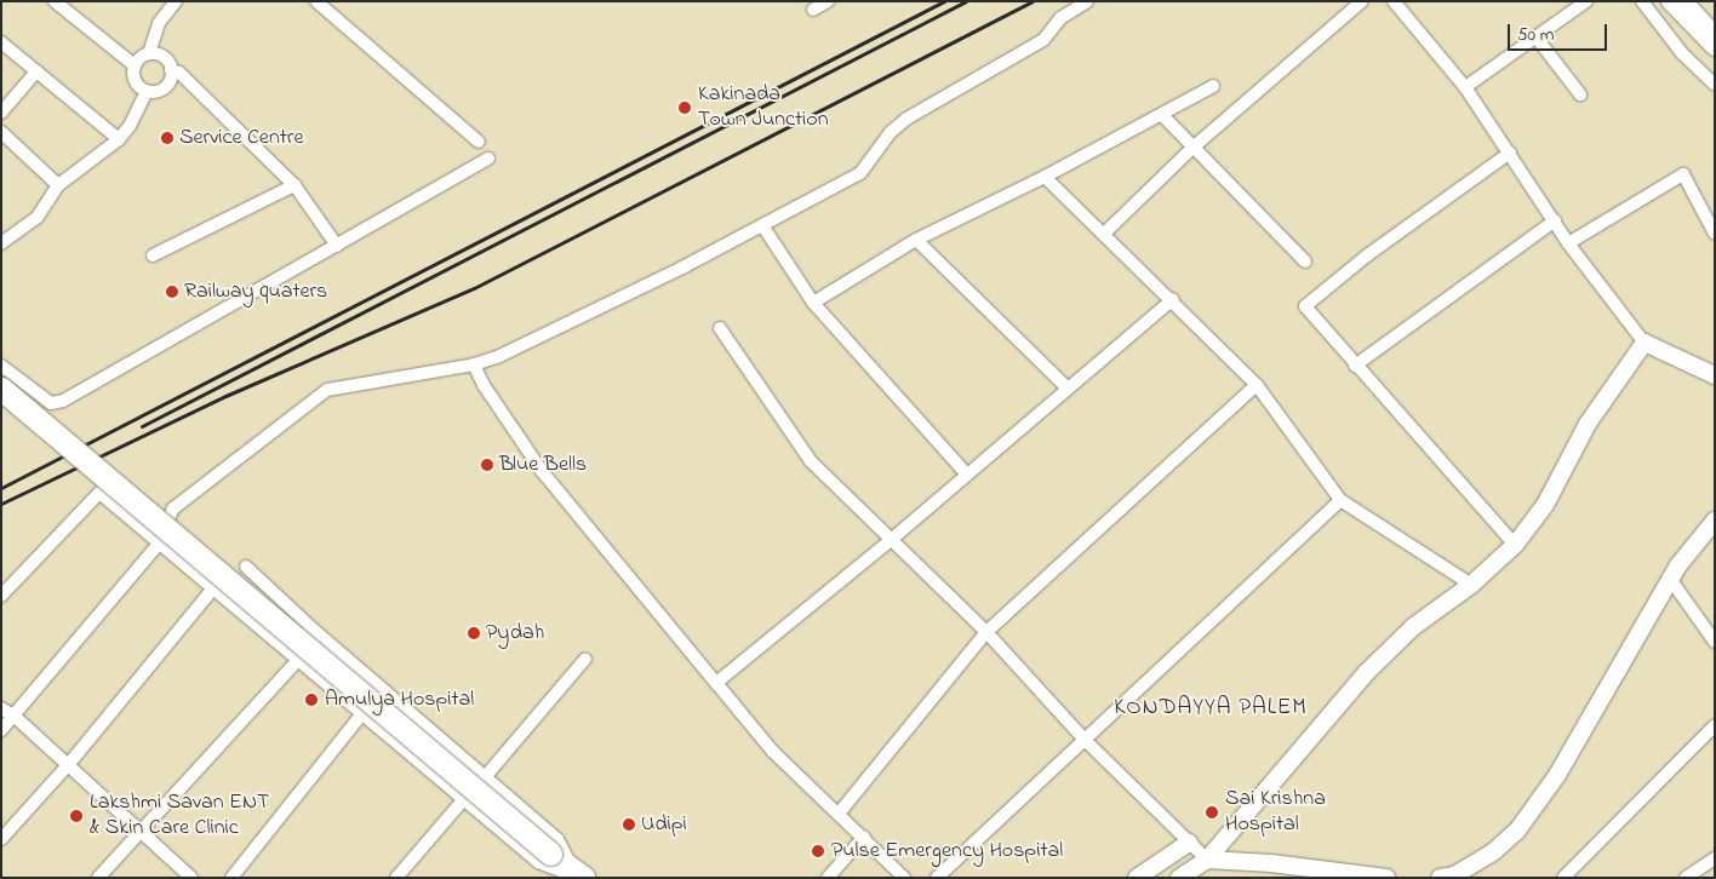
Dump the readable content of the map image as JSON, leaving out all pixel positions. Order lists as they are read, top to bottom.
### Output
{
  "districts": ["KONDAYYA PALEM"],
  "places": [
    "Kakinada Town Junction",
    "Service Centre",
    "Railway quaters",
    "Blue Bells",
    "Pydah",
    "Amulya Hospital",
    "Sai Krishna Hospital",
    "Lakshmi Savan ENT & Skin Care Clinic",
    "Udipi",
    "Pulse Emergency Hospital"
  ],
  "scale_bar": "50 m"
}
